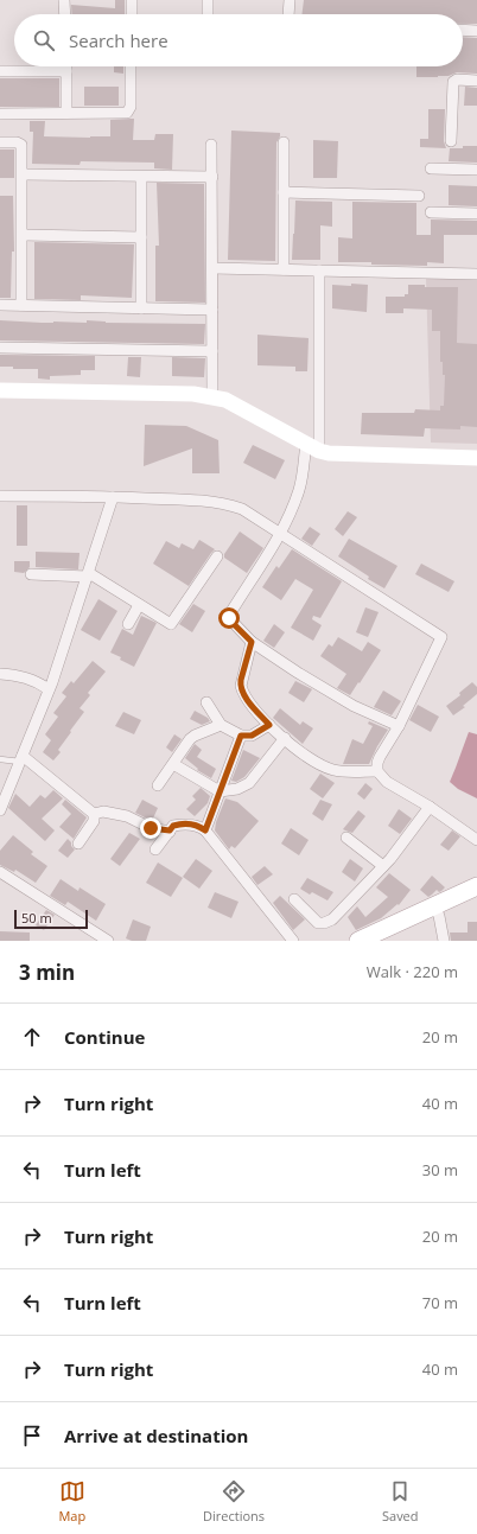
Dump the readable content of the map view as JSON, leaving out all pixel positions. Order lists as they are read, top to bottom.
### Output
{
  "scale_bar": "50 m",
  "page": {
    "search": "Search here",
    "scale": "50 m",
    "heading": ["3 min", "Walk · 220 m"],
    "list": [
      ["Continue", "20 m"],
      ["Turn right", "40 m"],
      ["Turn left", "30 m"],
      ["Turn right", "20 m"],
      ["Turn left", "70 m"],
      ["Turn right", "40 m"],
      "Arrive at destination"
    ],
    "nav": ["Map", "Directions", "Saved"]
  }
}
